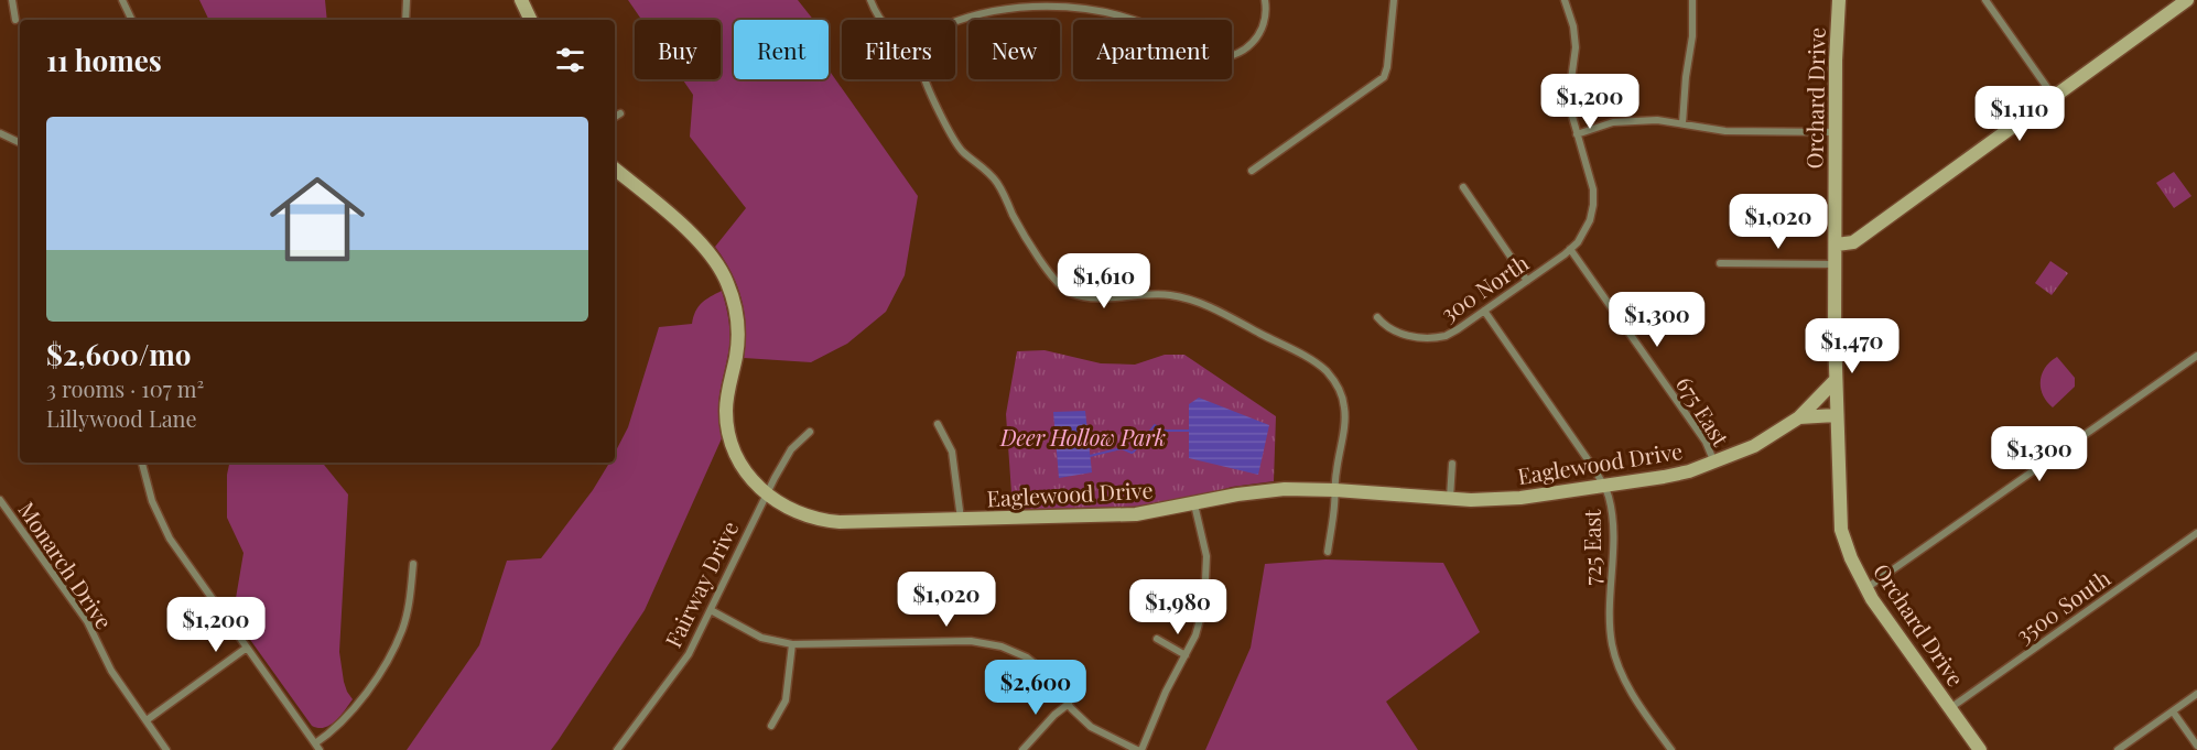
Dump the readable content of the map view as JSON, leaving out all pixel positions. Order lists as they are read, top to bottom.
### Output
{
  "streets": {
    "main road": ["Orchard Drive", "Eaglewood Drive"],
    "street": [
      "300 North",
      "675 East",
      "725 East",
      "Monarch Drive",
      "Fairway Drive",
      "3500 South"
    ]
  },
  "crossings": [
    ["Orchard Drive", "Eaglewood Drive"],
    ["Orchard Drive", "3500 South"],
    ["300 North", "675 East"],
    ["300 North", "725 East"],
    ["675 East", "Eaglewood Drive"],
    ["Eaglewood Drive", "725 East"],
    ["Eaglewood Drive", "Fairway Drive"]
  ],
  "parks": ["Deer Hollow Park"],
  "page": {
    "chip": [
      "Buy",
      "Rent",
      "Filters",
      "New",
      "Apartment"
    ],
    "heading": "11 homes",
    "price": [
      "$1,200",
      "$1,110",
      "$1,020",
      "$1,610",
      "$1,300",
      "$1,470",
      "$1,300",
      "$1,020",
      "$1,980",
      "$1,200",
      "$2,600"
    ],
    "list": [
      {
        "name": "$2,600/mo",
        "note": "3 rooms · 107 m² · Lillywood Lane"
      }
    ]
  }
}
